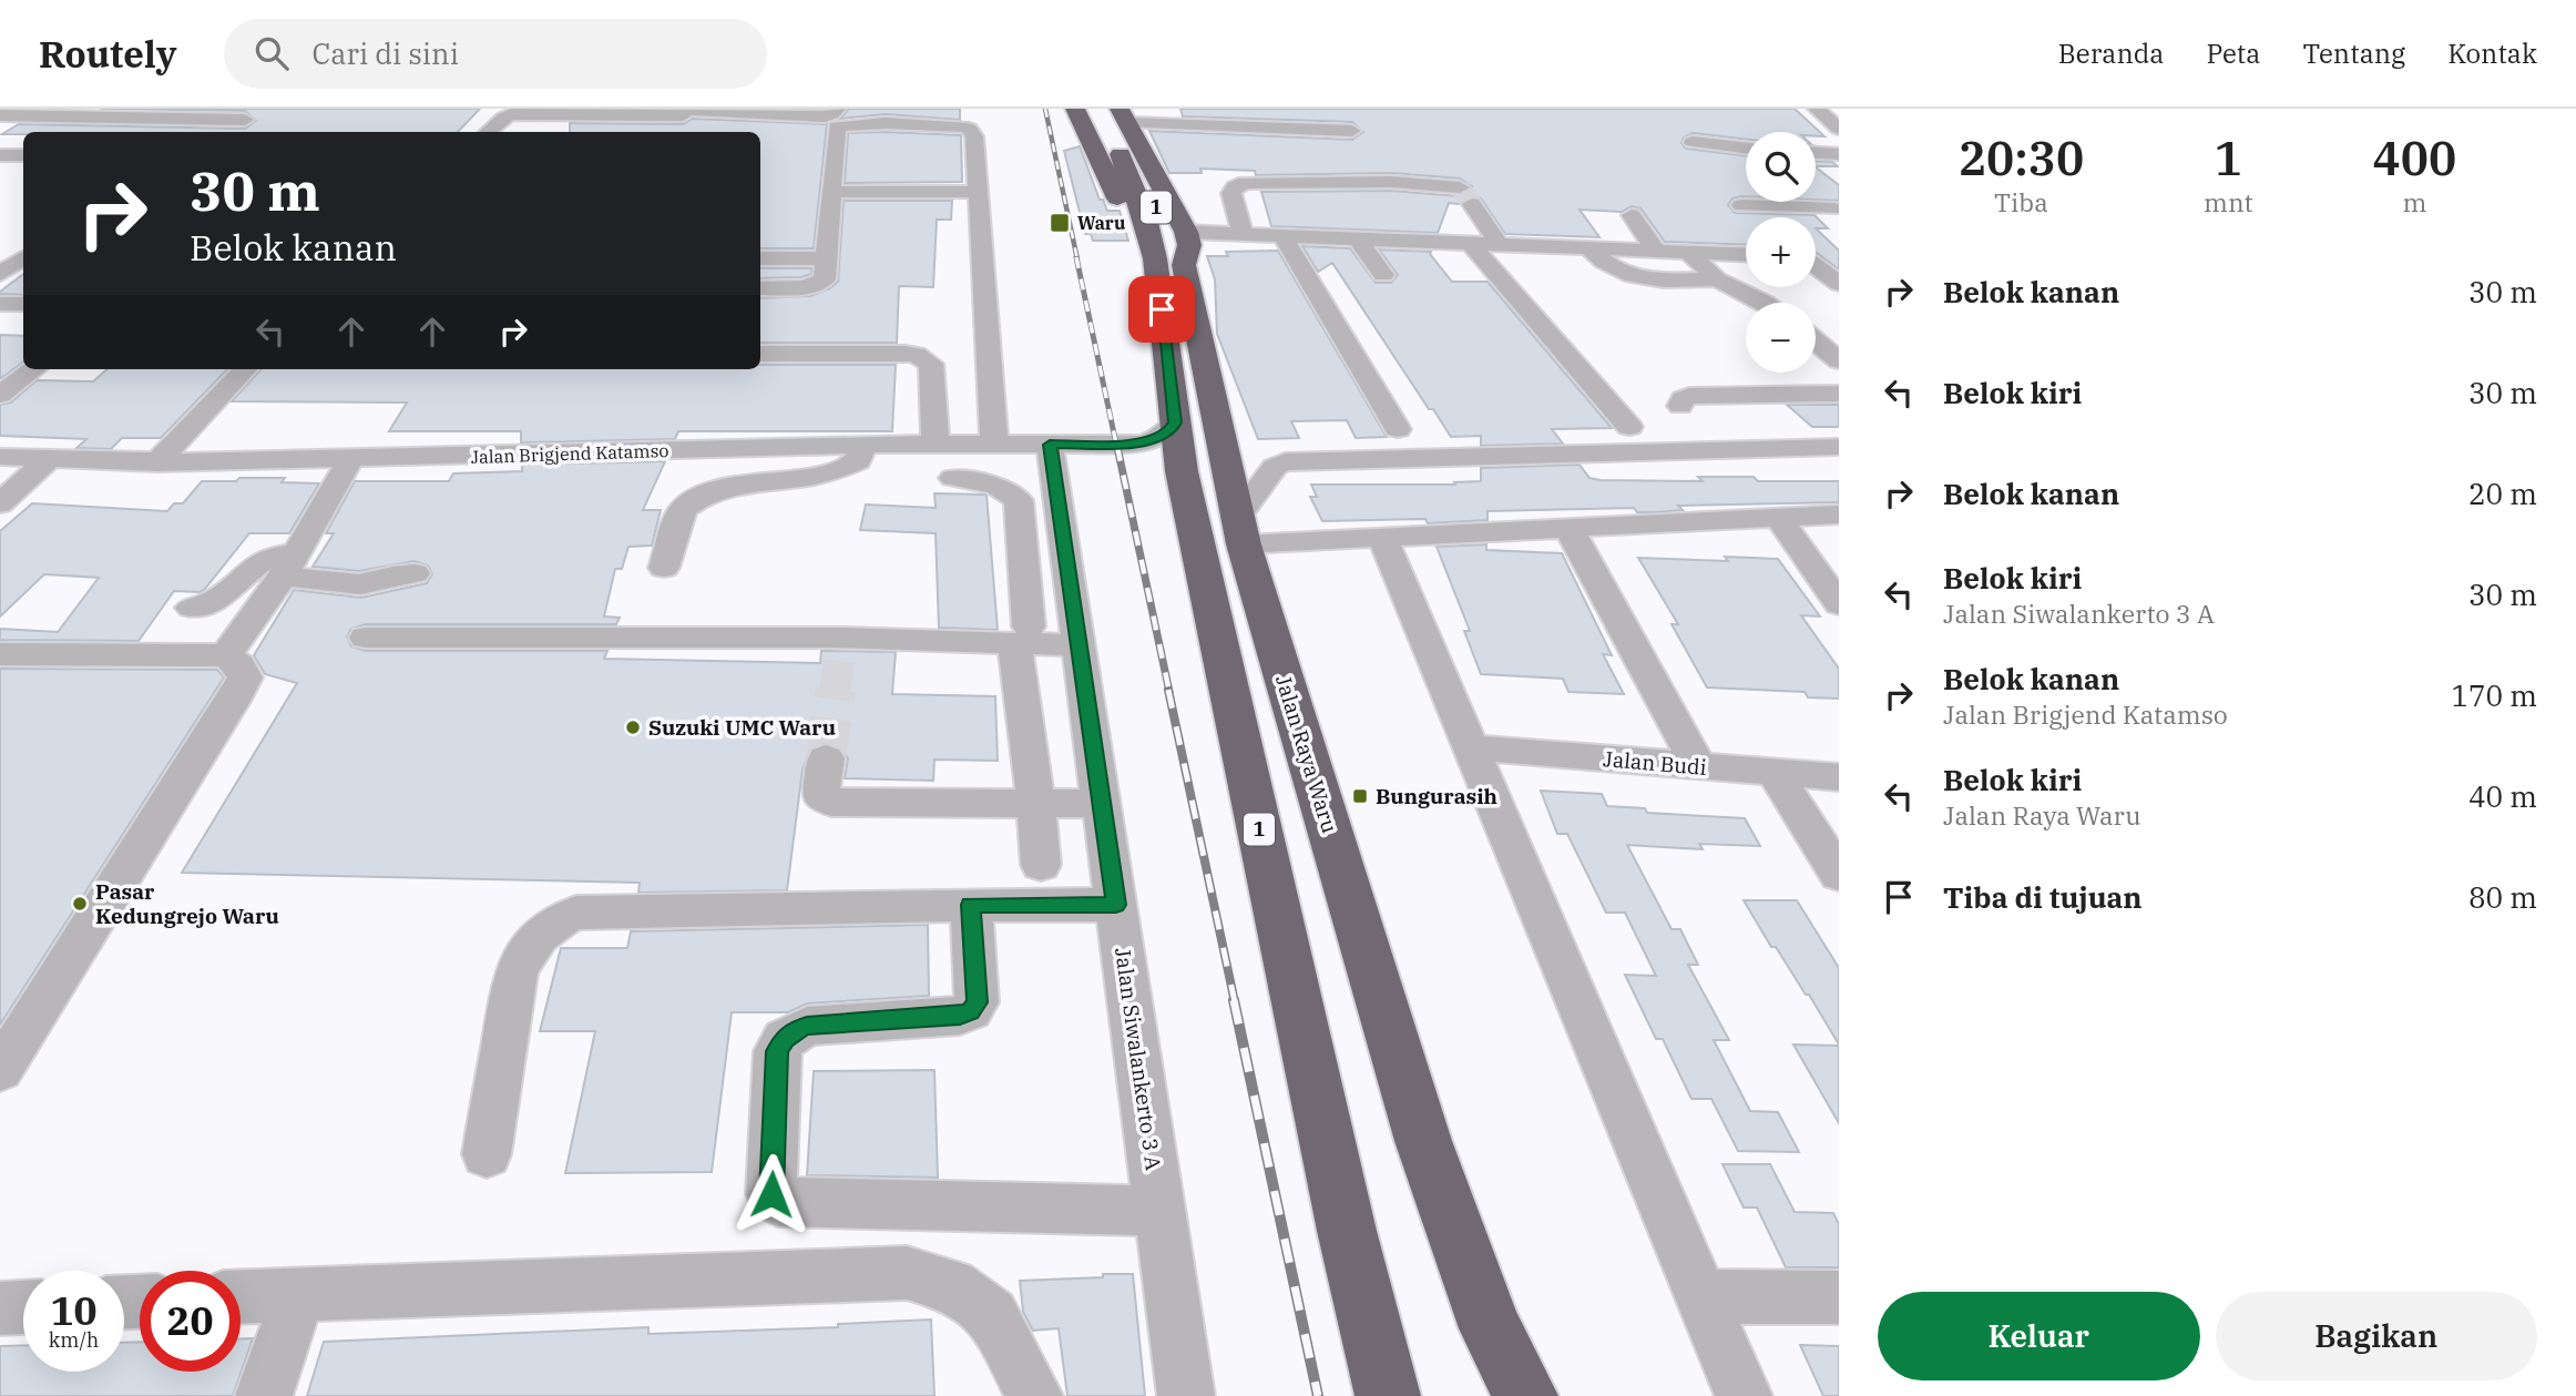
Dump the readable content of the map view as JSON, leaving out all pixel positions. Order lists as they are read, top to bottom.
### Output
{
  "streets": {
    "highway": ["1", "Jalan Raya Waru"],
    "street": ["Jalan Brigjend Katamso", "Jalan Budi", "Jalan Siwalankerto 3 A"]
  },
  "crossings": [
    ["1", "Jalan Raya Waru"],
    ["Jalan Brigjend Katamso", "Jalan Raya Waru"],
    ["Jalan Brigjend Katamso", "Jalan Siwalankerto 3 A"]
  ],
  "places": {
    "transit": ["Waru", "Bungurasih"],
    "other": ["Suzuki UMC Waru", "Pasar Kedungrejo Waru"]
  },
  "page": {
    "header": "Routely",
    "search": "Cari di sini",
    "nav": [
      "Beranda",
      "Peta",
      "Tentang",
      "Kontak"
    ],
    "eta": [
      "20:30",
      "Tiba",
      "1",
      "mnt",
      "400",
      "m"
    ],
    "map_buttons": ["+", "−"],
    "turn": ["30 m", "Belok kanan"],
    "list": [
      {
        "name": "Belok kanan",
        "value": "30 m"
      },
      {
        "name": "Belok kiri",
        "value": "30 m"
      },
      {
        "name": "Belok kanan",
        "value": "20 m"
      },
      {
        "name": "Belok kiri",
        "note": "Jalan Siwalankerto 3 A",
        "value": "30 m"
      },
      {
        "name": "Belok kanan",
        "note": "Jalan Brigjend Katamso",
        "value": "170 m"
      },
      {
        "name": "Belok kiri",
        "note": "Jalan Raya Waru",
        "value": "40 m"
      },
      {
        "name": "Tiba di tujuan",
        "value": "80 m"
      }
    ],
    "speed": "10 km/h",
    "limit": "20",
    "buttons": ["Keluar", "Bagikan"]
  }
}
